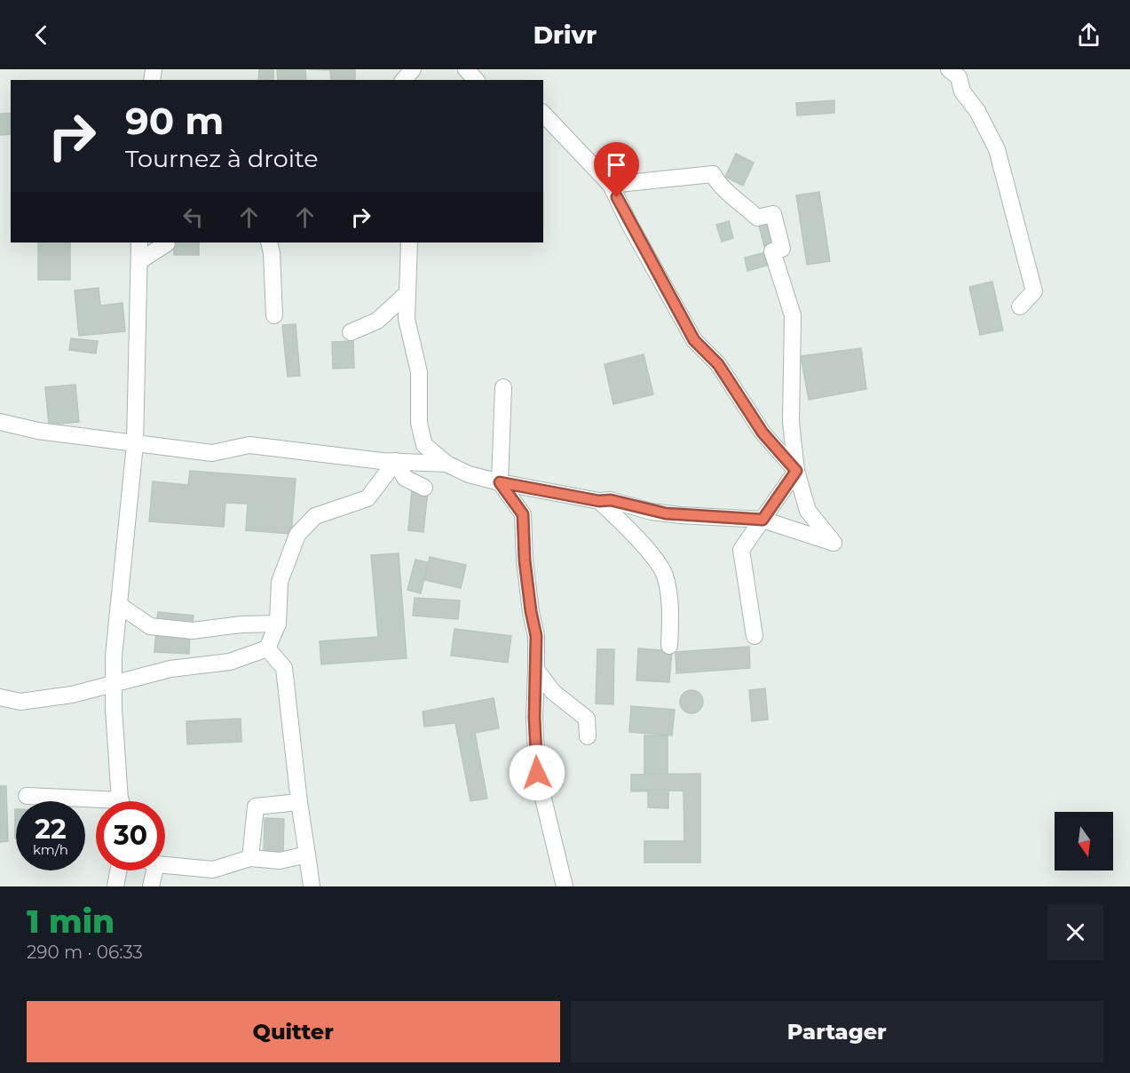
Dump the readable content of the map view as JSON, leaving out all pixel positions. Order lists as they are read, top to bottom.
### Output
{
  "north": "bottom",
  "page": {
    "header": "Drivr",
    "turn": ["90 m", "Tournez à droite"],
    "speed": "22 km/h",
    "limit": "30",
    "heading": ["1 min", "290 m · 06:33"],
    "buttons": ["Quitter", "Partager"]
  }
}
